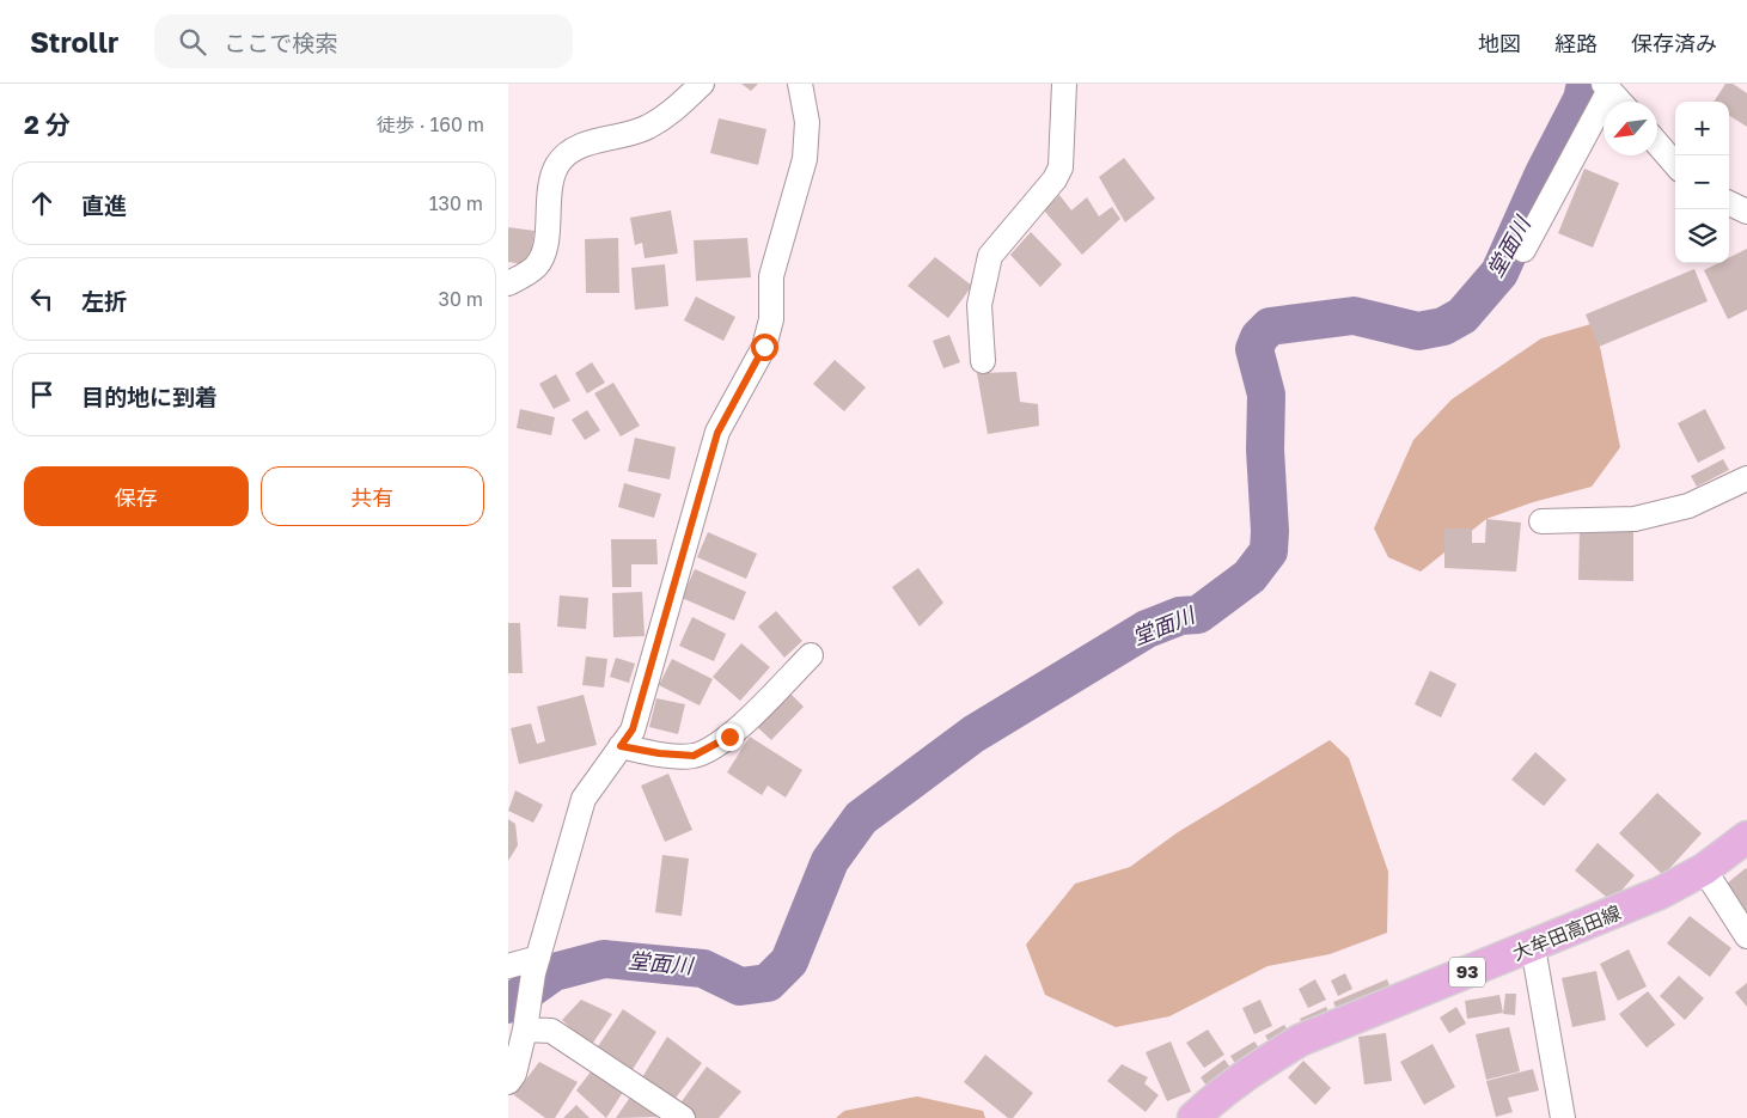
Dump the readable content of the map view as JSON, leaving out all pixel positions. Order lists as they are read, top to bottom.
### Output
{
  "streets": {
    "main road": ["大牟田高田線", "93"]
  },
  "water": ["堂面川"],
  "north": "bottom left",
  "page": {
    "header": "Strollr",
    "search": "ここで検索",
    "nav": ["地図", "経路", "保存済み"],
    "heading": ["2 分", "徒歩 · 160 m"],
    "map_buttons": ["+", "−"],
    "list": [
      ["直進", "130 m"],
      ["左折", "30 m"],
      "目的地に到着"
    ],
    "buttons": ["保存", "共有"]
  }
}
